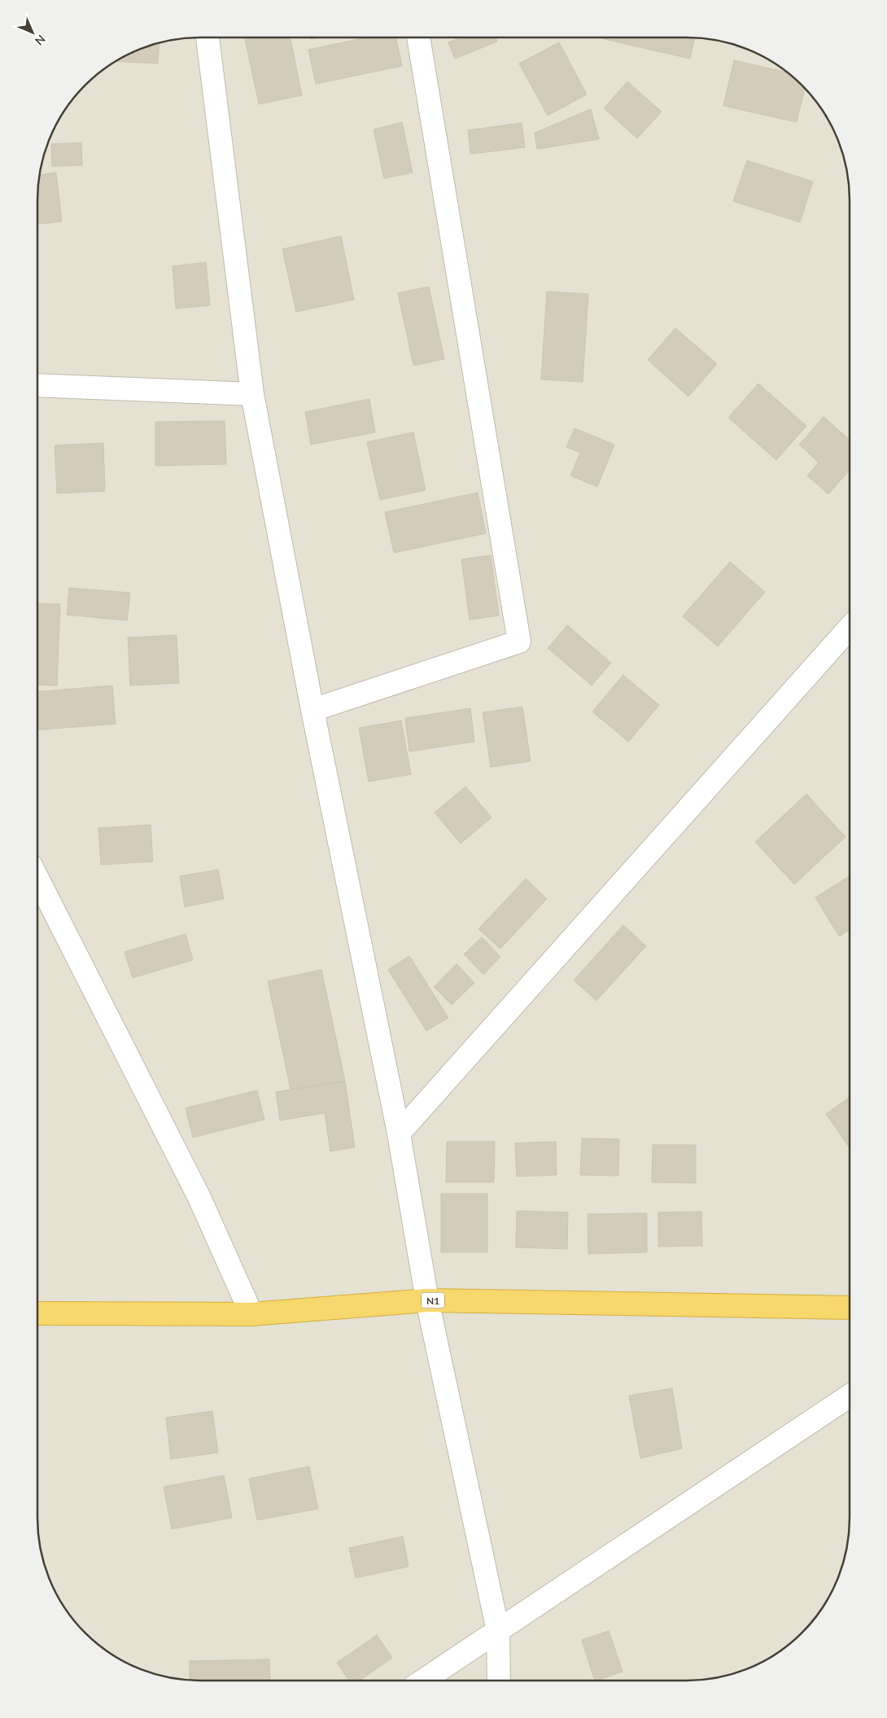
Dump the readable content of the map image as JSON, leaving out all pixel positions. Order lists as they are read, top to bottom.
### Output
{
  "streets": {
    "highway": ["N1"]
  },
  "north": "bottom right"
}
